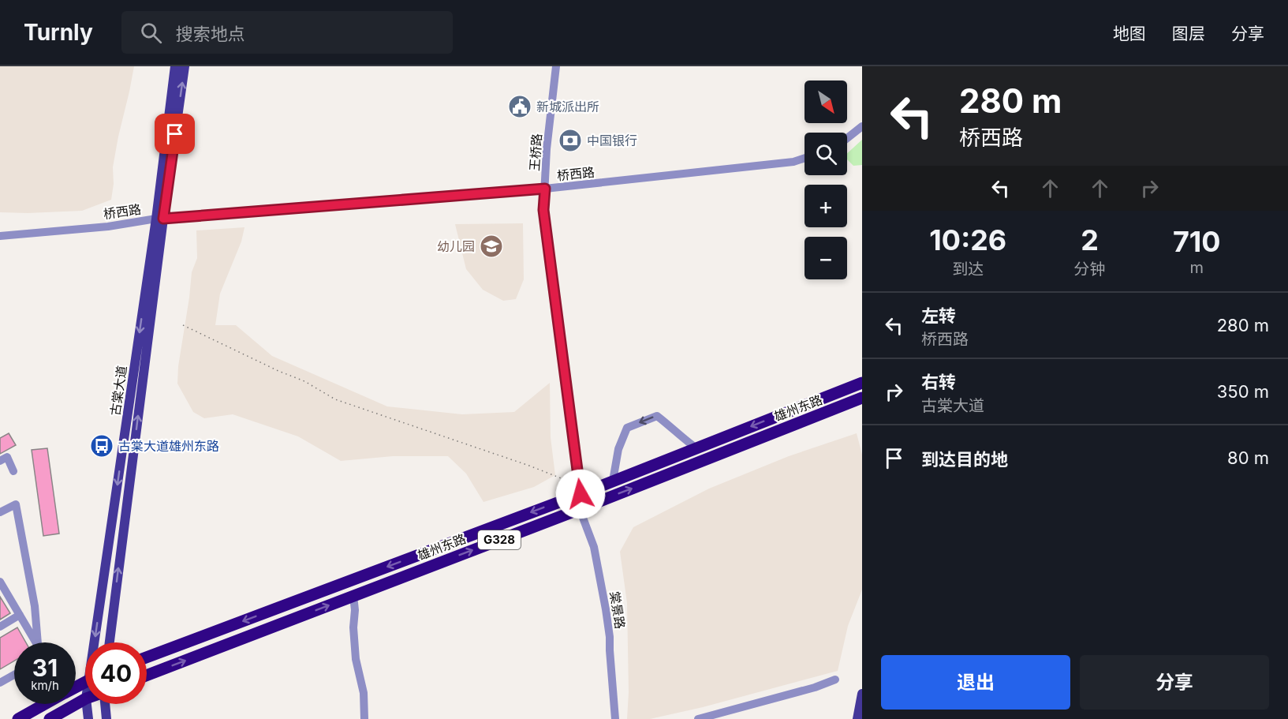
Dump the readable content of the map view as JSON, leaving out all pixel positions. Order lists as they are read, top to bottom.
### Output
{
  "streets": {
    "highway": ["雄州东路", "G328"],
    "main road": ["古棠大道"],
    "street": ["王桥路", "桥西路", "棠景路"]
  },
  "crossings": [
    ["王桥路", "桥西路"],
    ["王桥路", "雄州东路"],
    ["桥西路", "古棠大道"],
    ["雄州东路", "棠景路"]
  ],
  "places": {
    "public building": ["新城派出所"],
    "bank": ["中国银行"],
    "school or university": ["幼儿园"],
    "bus stop": ["古棠大道雄州东路"]
  },
  "north": "bottom right",
  "page": {
    "header": "Turnly",
    "search": "搜索地点",
    "nav": ["地图", "图层", "分享"],
    "turn": ["280 m", "桥西路"],
    "map_buttons": ["+", "−"],
    "eta": [
      "10:26",
      "到达",
      "2",
      "分钟",
      "710",
      "m"
    ],
    "list": [
      {
        "name": "左转",
        "note": "桥西路",
        "value": "280 m"
      },
      {
        "name": "右转",
        "note": "古棠大道",
        "value": "350 m"
      },
      {
        "name": "到达目的地",
        "value": "80 m"
      }
    ],
    "speed": "31 km/h",
    "limit": "40",
    "buttons": ["退出", "分享"]
  }
}
